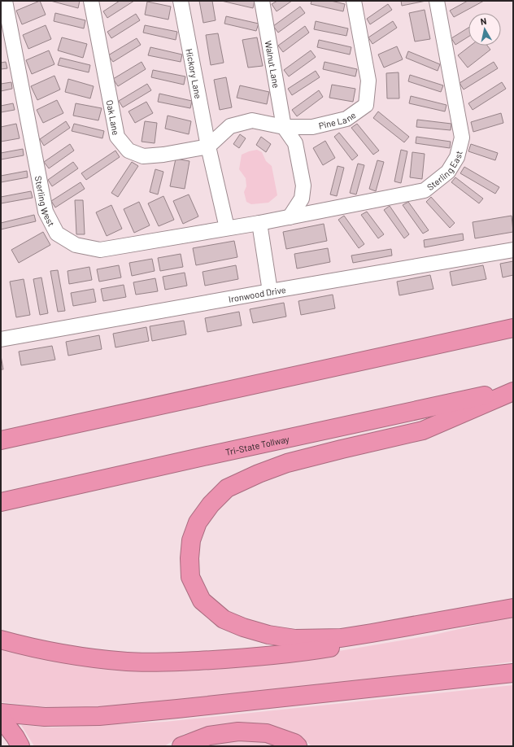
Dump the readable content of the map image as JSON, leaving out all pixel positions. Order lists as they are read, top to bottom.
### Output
{
  "streets": {
    "highway": ["Tri-State Tollway"],
    "street": [
      "Walnut Lane",
      "Hickory Lane",
      "Oak Lane",
      "Pine Lane",
      "Sterling East",
      "Sterling West",
      "Ironwood Drive"
    ]
  },
  "crossings": [
    ["Walnut Lane", "Hickory Lane"],
    ["Walnut Lane", "Oak Lane"],
    ["Walnut Lane", "Pine Lane"],
    ["Walnut Lane", "Sterling East"],
    ["Walnut Lane", "Sterling West"],
    ["Hickory Lane", "Oak Lane"],
    ["Hickory Lane", "Pine Lane"],
    ["Hickory Lane", "Sterling East"],
    ["Hickory Lane", "Sterling West"],
    ["Oak Lane", "Pine Lane"],
    ["Oak Lane", "Sterling East"],
    ["Oak Lane", "Sterling West"],
    ["Pine Lane", "Sterling East"],
    ["Pine Lane", "Sterling West"],
    ["Sterling East", "Sterling West"]
  ],
  "north": "top"
}
